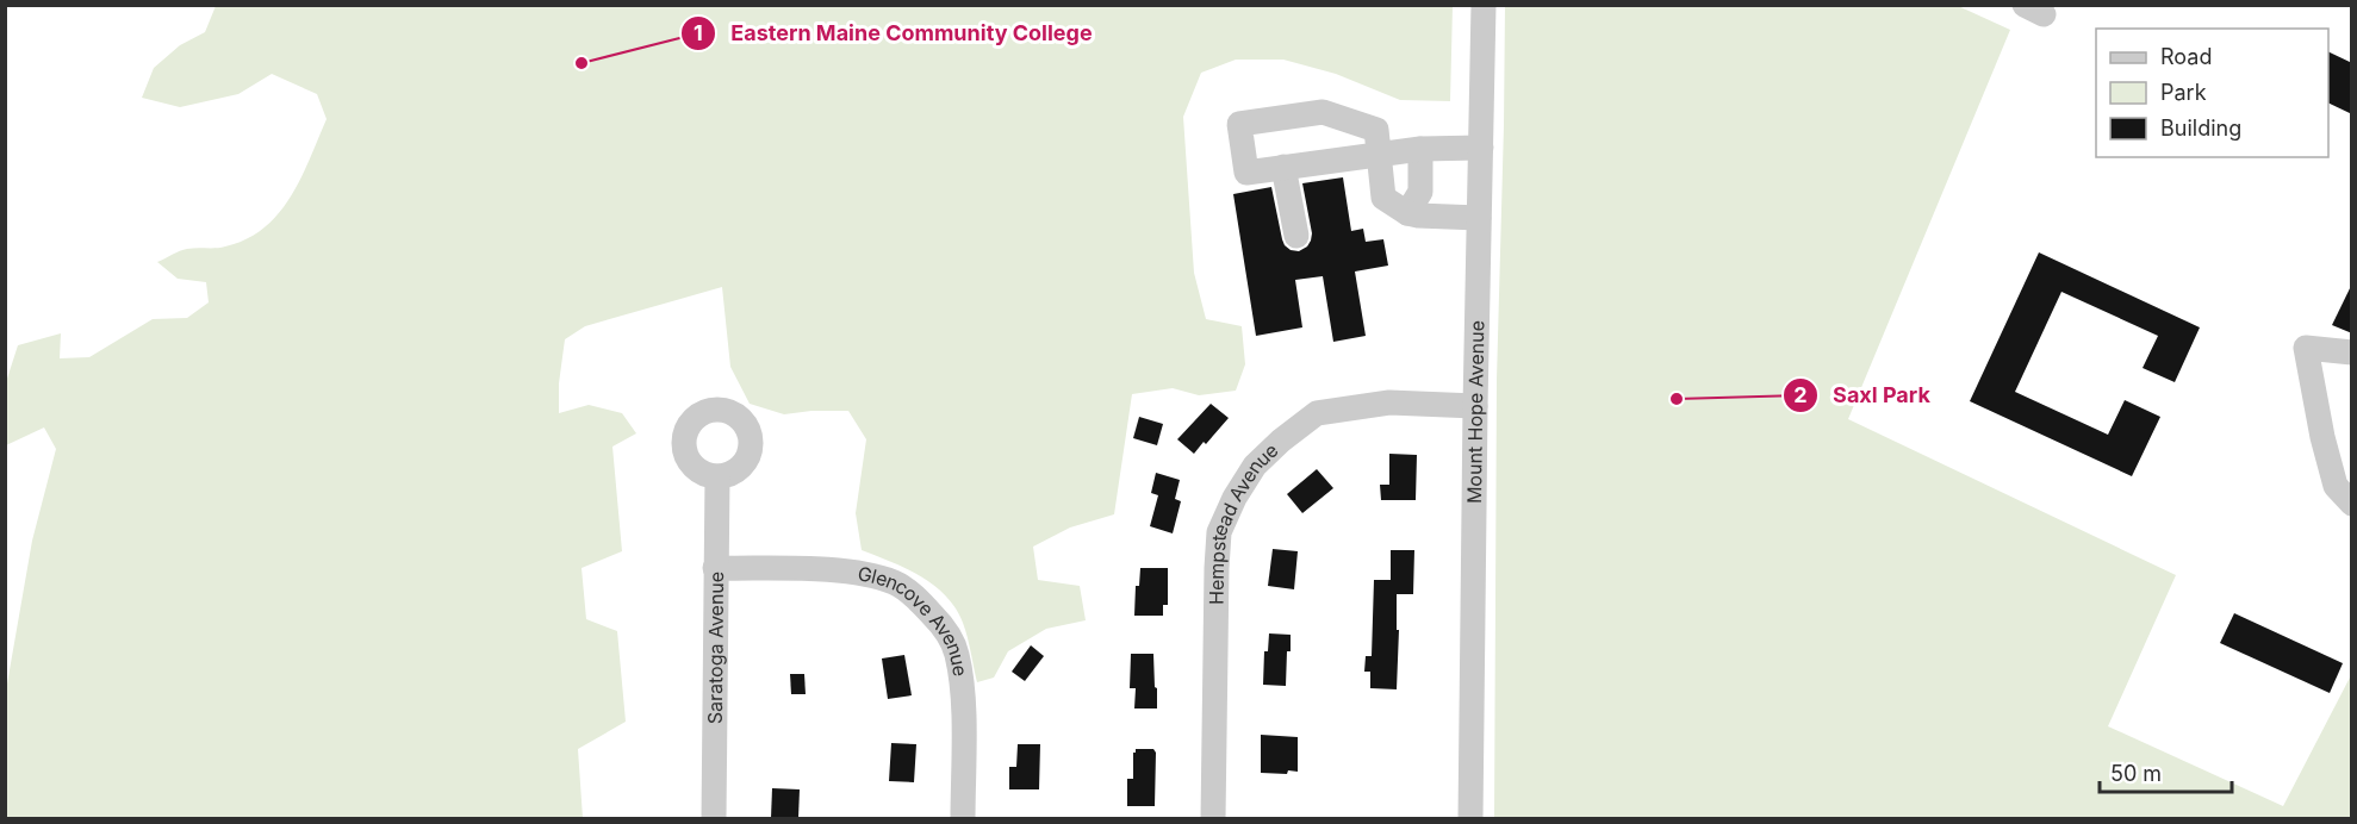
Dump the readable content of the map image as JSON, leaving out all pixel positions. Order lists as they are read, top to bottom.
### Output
{
  "streets": {
    "street": [
      "Mount Hope Avenue",
      "Hempstead Avenue",
      "Glencove Avenue",
      "Saratoga Avenue"
    ]
  },
  "crossings": [
    ["Mount Hope Avenue", "Hempstead Avenue"],
    ["Glencove Avenue", "Saratoga Avenue"]
  ],
  "places": ["Eastern Maine Community College", "Saxl Park"],
  "legend": ["Road", "Park", "Building"],
  "scale_bar": "50 m"
}
